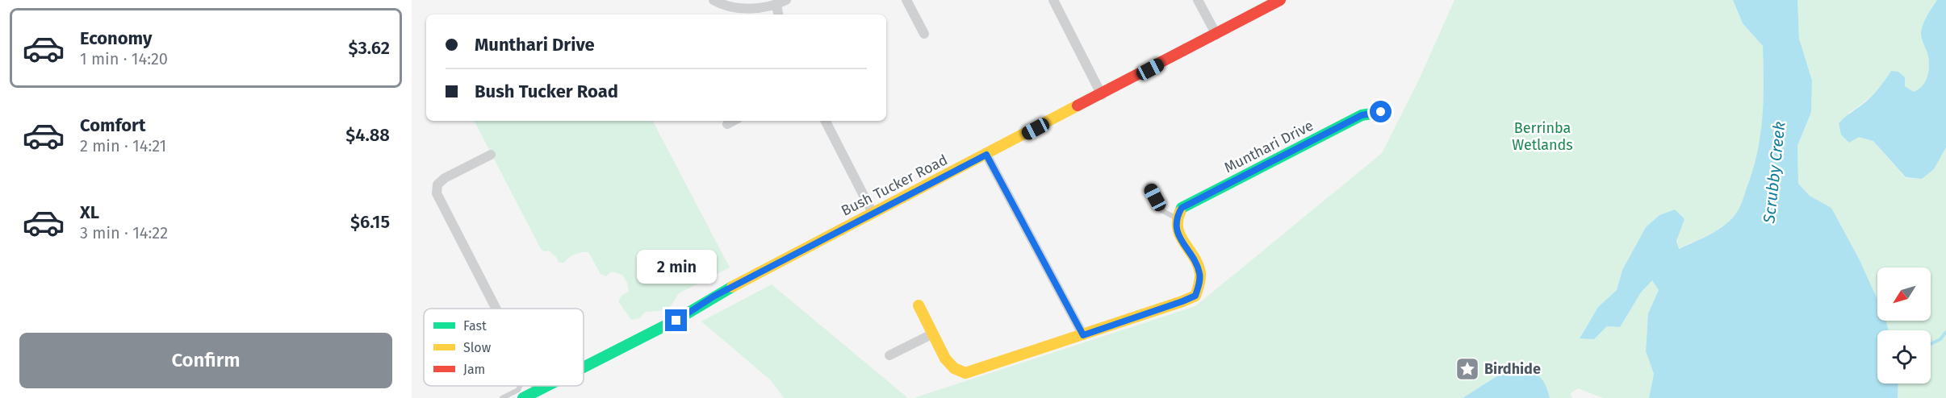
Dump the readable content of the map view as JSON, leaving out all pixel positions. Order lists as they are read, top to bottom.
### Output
{
  "streets": {
    "street": ["Munthari Drive", "Bush Tucker Road"]
  },
  "water": ["Scrubby Creek"],
  "parks": ["Berrinba Wetlands"],
  "places": {
    "place": ["Birdhide"]
  },
  "legend": ["Fast", "Slow", "Jam"],
  "north": "bottom left",
  "page": {
    "list": [
      {
        "name": "Economy",
        "note": "1 min · 14:20",
        "value": "$3.62"
      },
      {
        "name": "Comfort",
        "note": "2 min · 14:21",
        "value": "$4.88"
      },
      {
        "name": "XL",
        "note": "3 min · 14:22",
        "value": "$6.15"
      }
    ],
    "banner": ["Munthari Drive", "Bush Tucker Road"],
    "bubble": "2 min",
    "buttons": "Confirm"
  }
}
